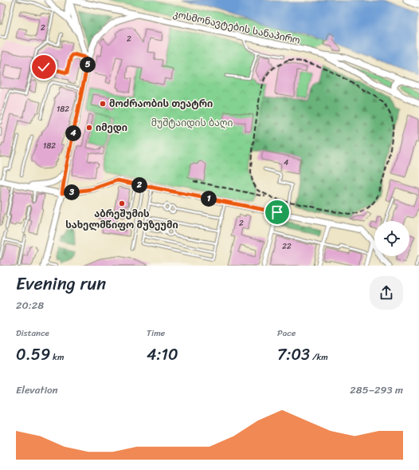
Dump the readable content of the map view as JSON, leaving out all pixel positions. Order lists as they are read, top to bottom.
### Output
{
  "streets": {
    "main road": ["კოსმონავტების სანაპირო"]
  },
  "parks": ["მუშტაიდის ბაღი"],
  "places": ["მოძრაობის თეატრი", "იმედი", "აბრეშუმის სახელმწიფო მუზეუმი"],
  "house_numbers": [
    "2",
    "2",
    "182",
    "182",
    "4",
    "2",
    "22"
  ],
  "page": {
    "pins": [
      "5",
      "4",
      "2",
      "3",
      "1"
    ],
    "heading": ["Evening run", "20:28"],
    "stats": [
      ["Distance", "0.59 km"],
      ["Time", "4:10"],
      ["Pace", "7:03 /km"]
    ],
    "chart": ["Elevation", "285–293 m"]
  }
}
